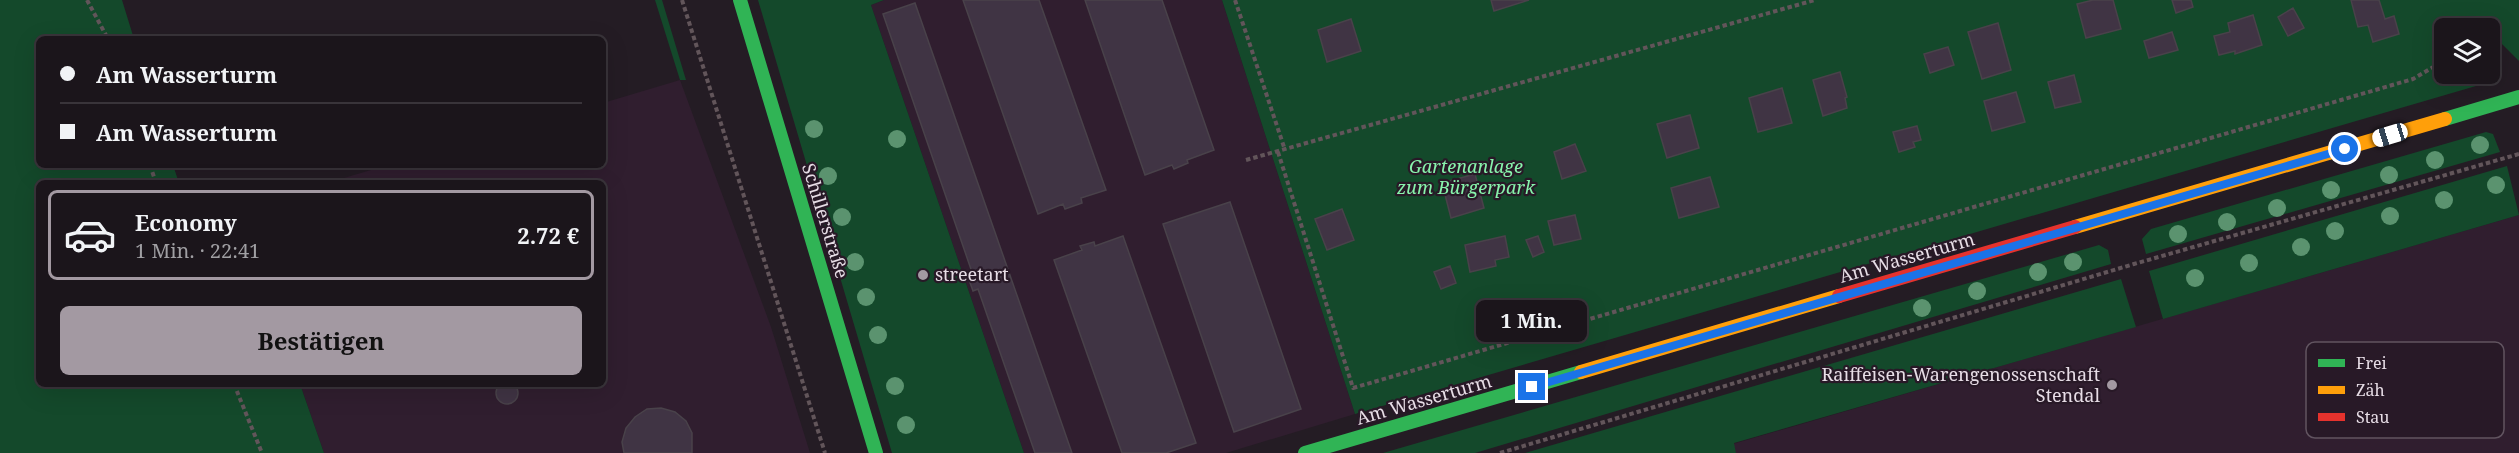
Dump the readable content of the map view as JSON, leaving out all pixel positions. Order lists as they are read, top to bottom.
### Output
{
  "streets": {
    "street": ["Schillerstraße", "Am Wasserturm"]
  },
  "parks": ["Gartenanlage zum Bürgerpark"],
  "places": ["streetart", "Raiffeisen-Warengenossenschaft Stendal"],
  "legend": ["Frei", "Zäh", "Stau"],
  "page": {
    "banner": ["Am Wasserturm", "Am Wasserturm"],
    "list": [
      {
        "name": "Economy",
        "note": "1 Min. · 22:41",
        "value": "2.72 €"
      }
    ],
    "buttons": "Bestätigen",
    "bubble": "1 Min."
  }
}
